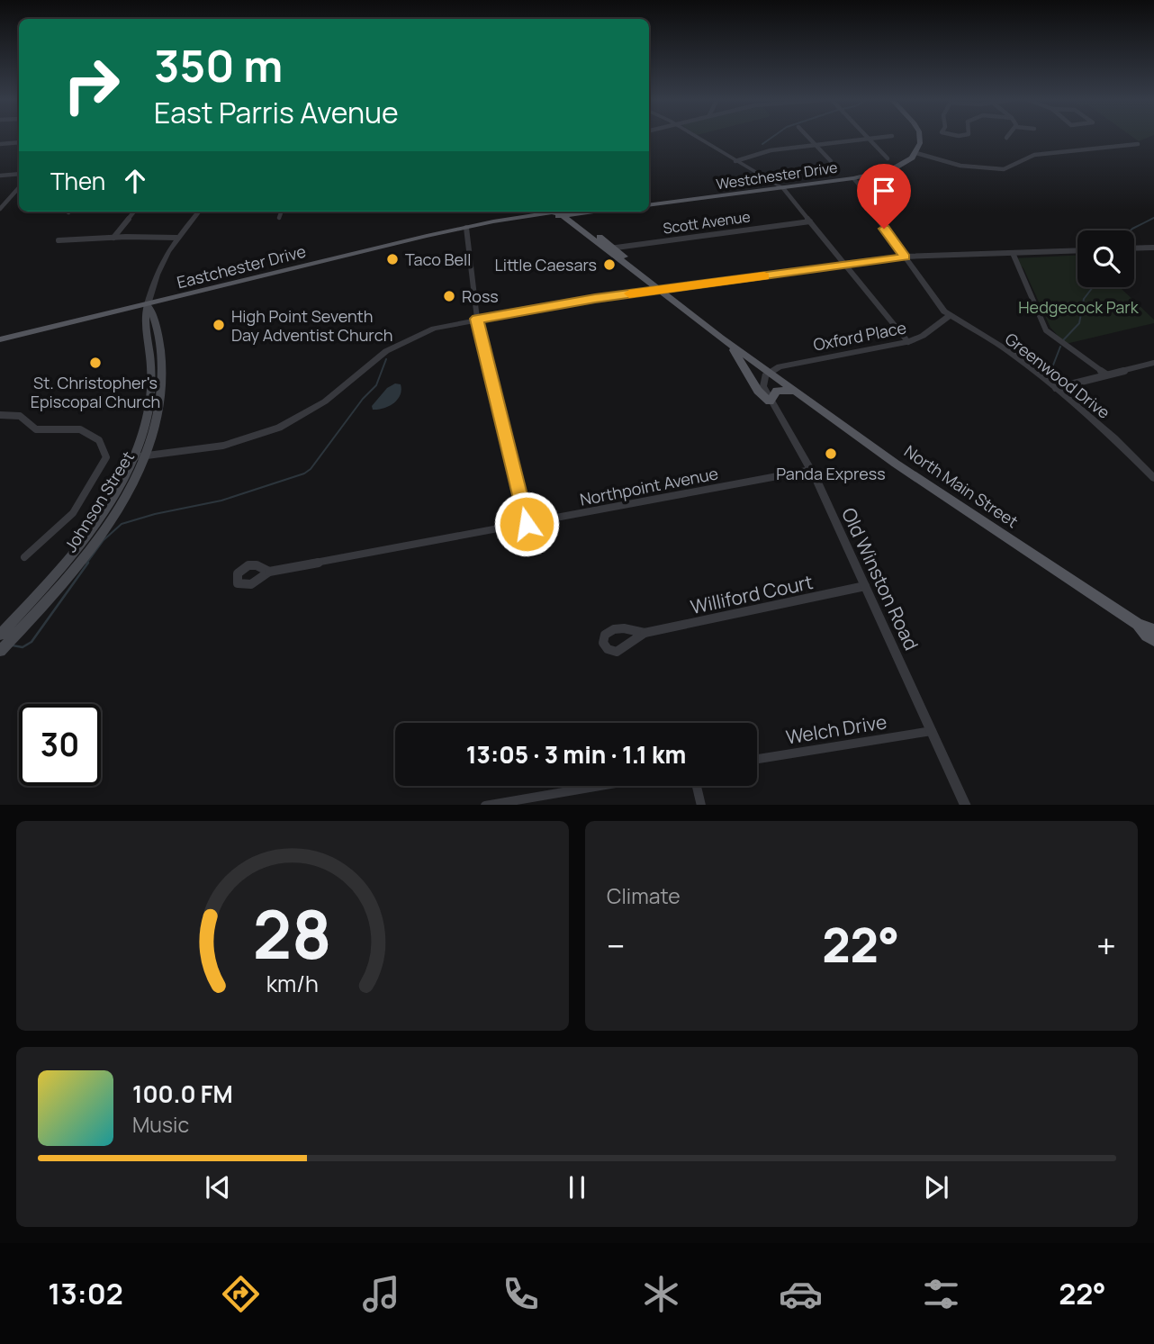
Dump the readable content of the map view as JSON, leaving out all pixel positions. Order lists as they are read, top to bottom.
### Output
{
  "streets": {
    "main road": [
      "Westchester Drive",
      "Eastchester Drive",
      "North Main Street",
      "Johnson Street"
    ],
    "street": [
      "Scott Avenue",
      "Oxford Place",
      "Greenwood Drive",
      "Northpoint Avenue",
      "Old Winston Road",
      "Williford Court",
      "Welch Drive"
    ]
  },
  "crossings": [
    ["Westchester Drive", "Greenwood Drive"],
    ["Scott Avenue", "North Main Street"],
    ["Eastchester Drive", "North Main Street"],
    ["Eastchester Drive", "Johnson Street"],
    ["Oxford Place", "Greenwood Drive"],
    ["Oxford Place", "North Main Street"],
    ["Northpoint Avenue", "Old Winston Road"],
    ["Old Winston Road", "Williford Court"],
    ["Old Winston Road", "Welch Drive"]
  ],
  "parks": ["Hedgecock Park"],
  "places": [
    "Taco Bell",
    "Little Caesars",
    "Ross",
    "High Point Seventh Day Adventist Church",
    "St. Christopher's Episcopal Church",
    "Panda Express"
  ],
  "page": {
    "turn": ["350 m", "East Parris Avenue"],
    "then": "Then",
    "limit": "30",
    "trip": "13:05 · 3 min · 1.1 km",
    "tile": "Climate",
    "heat": ["−", "22°", "+"],
    "song": ["100.0 FM", "Music"],
    "tabs": ["13:02", "22°"],
    "gauge": ["28", "km/h"]
  }
}
